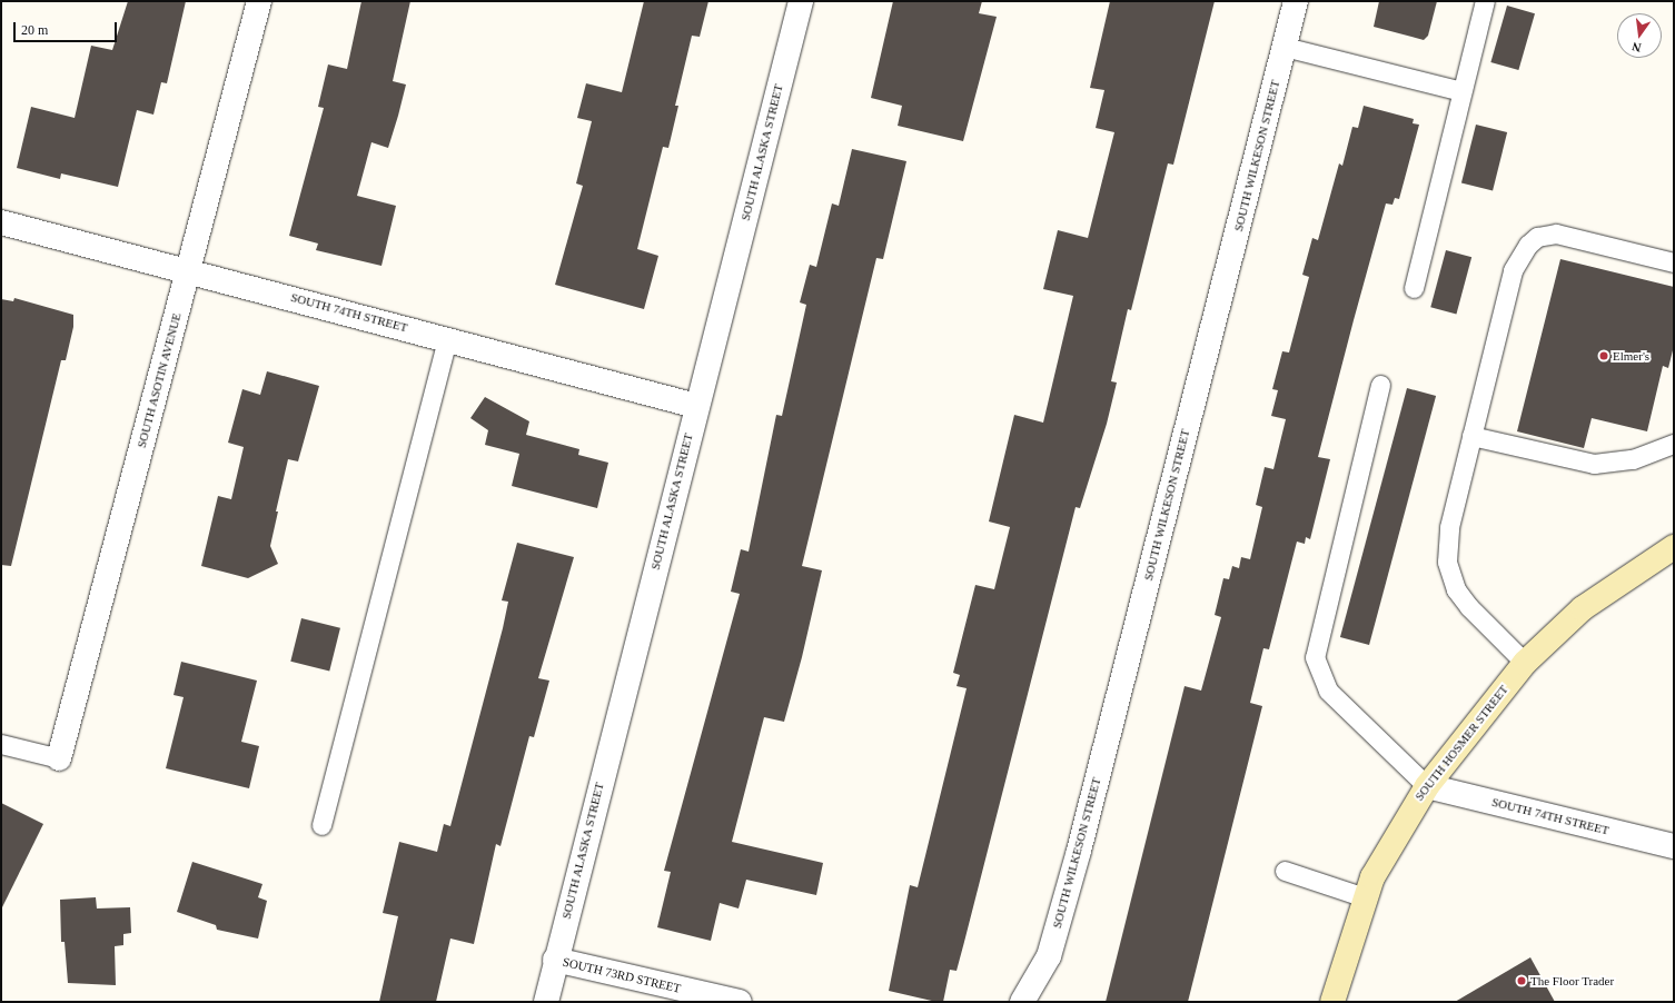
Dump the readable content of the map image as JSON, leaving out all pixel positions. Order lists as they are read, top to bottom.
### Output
{
  "streets": {
    "main road": ["SOUTH HOSMER STREET"],
    "street": [
      "SOUTH ALASKA STREET",
      "SOUTH WILKESON STREET",
      "SOUTH 74TH STREET",
      "SOUTH ASOTIN AVENUE",
      "SOUTH 73RD STREET"
    ]
  },
  "crossings": [
    ["SOUTH ALASKA STREET", "SOUTH 74TH STREET"],
    ["SOUTH ALASKA STREET", "SOUTH 73RD STREET"],
    ["SOUTH 74TH STREET", "SOUTH ASOTIN AVENUE"],
    ["SOUTH 74TH STREET", "SOUTH HOSMER STREET"]
  ],
  "places": ["Elmer's", "The Floor Trader"],
  "scale_bar": "20 m",
  "north": "bottom"
}
